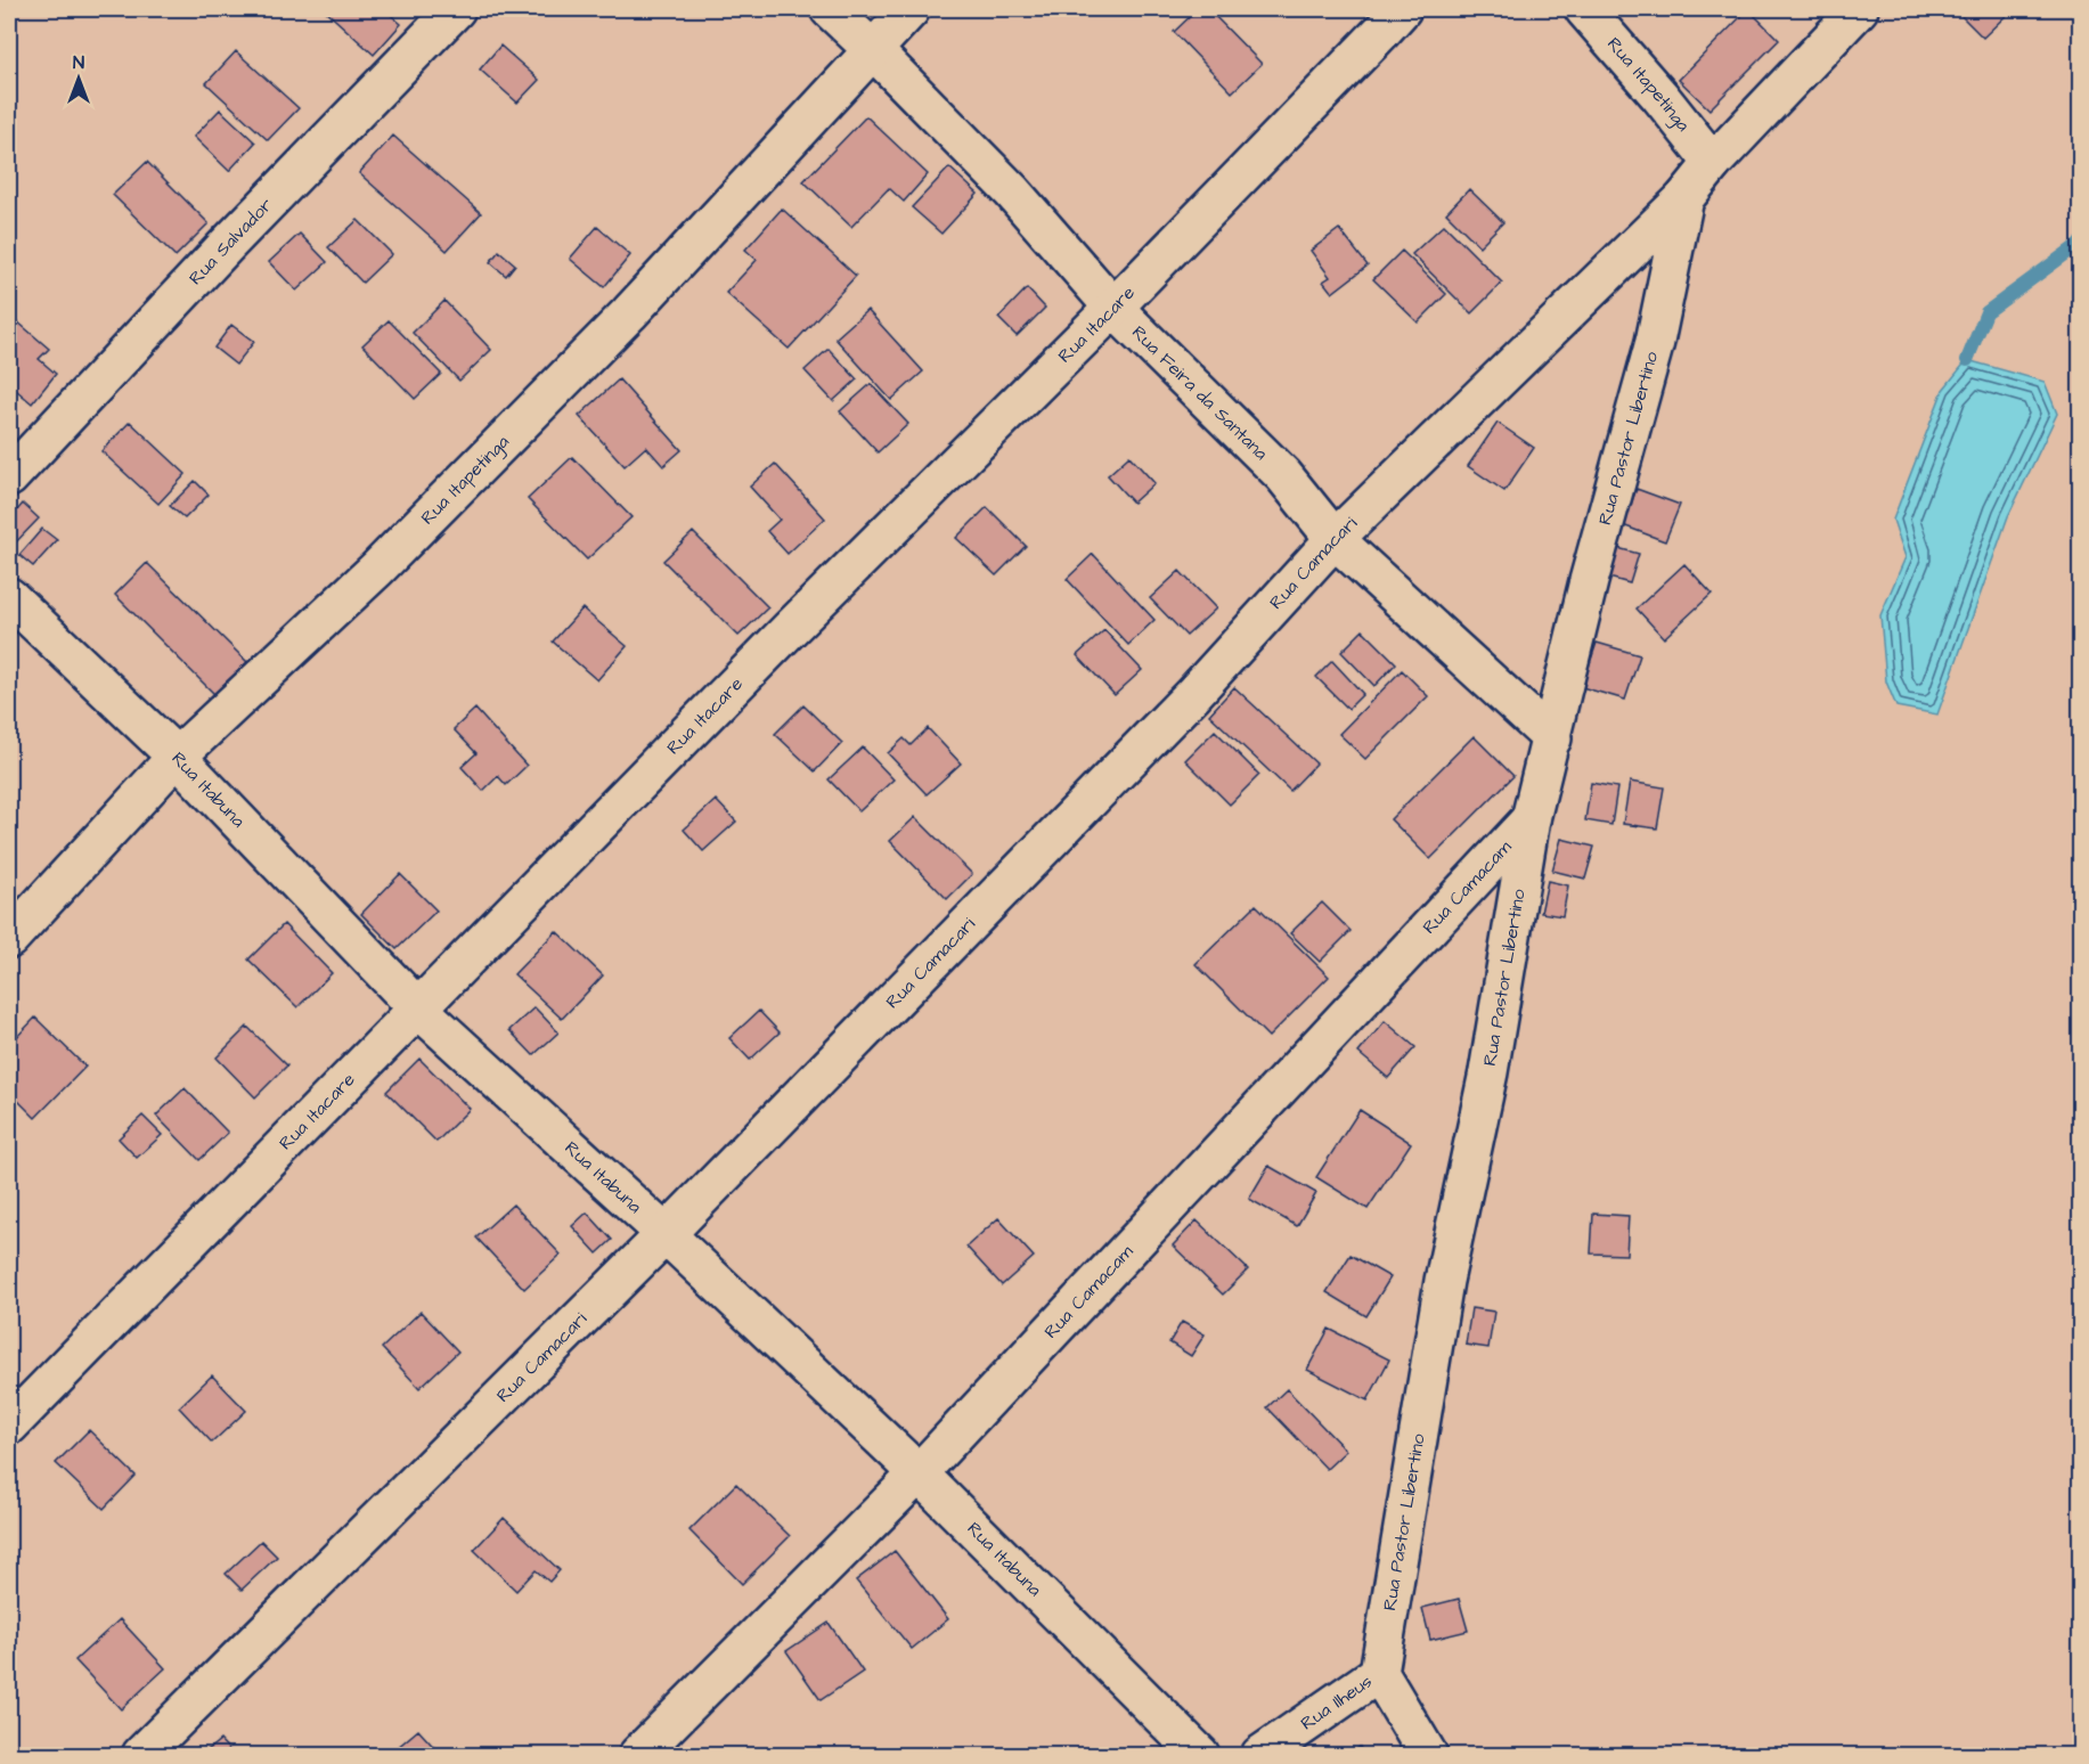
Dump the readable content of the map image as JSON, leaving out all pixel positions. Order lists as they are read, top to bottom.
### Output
{
  "streets": {
    "street": [
      "Rua Itapetinga",
      "Rua Salvador",
      "Rua Itacare",
      "Rua Feira da Santana",
      "Rua Pastor Libertino",
      "Rua Camacari",
      "Rua Itabuna",
      "Rua Camacam",
      "Rua Ilheus"
    ]
  },
  "crossings": [
    ["Rua Itapetinga", "Rua Feira da Santana"],
    ["Rua Itapetinga", "Rua Camacari"],
    ["Rua Itapetinga", "Rua Itabuna"],
    ["Rua Itacare", "Rua Feira da Santana"],
    ["Rua Itacare", "Rua Itabuna"],
    ["Rua Feira da Santana", "Rua Pastor Libertino"],
    ["Rua Feira da Santana", "Rua Camacari"],
    ["Rua Pastor Libertino", "Rua Camacari"],
    ["Rua Pastor Libertino", "Rua Camacam"],
    ["Rua Pastor Libertino", "Rua Ilheus"],
    ["Rua Camacari", "Rua Itabuna"],
    ["Rua Itabuna", "Rua Camacam"]
  ],
  "north": "top"
}
